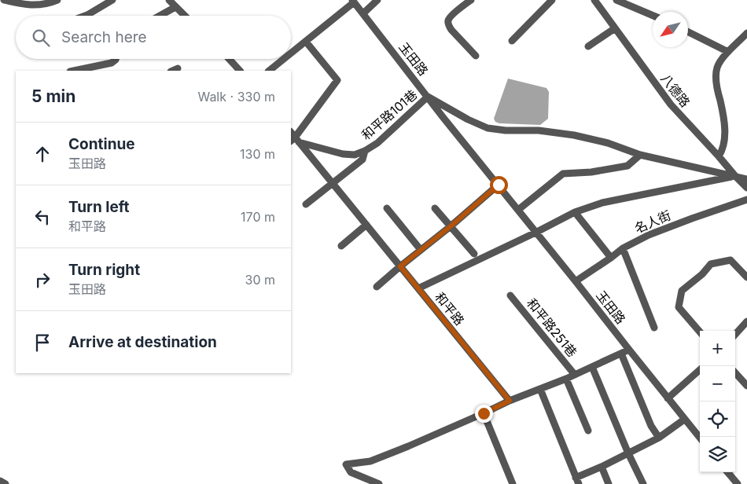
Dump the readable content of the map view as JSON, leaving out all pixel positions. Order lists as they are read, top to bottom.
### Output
{
  "streets": {
    "street": [
      "玉田路",
      "八德路",
      "和平路101巷",
      "名人街",
      "和平路",
      "和平路251巷"
    ]
  },
  "crossings": [
    ["玉田路", "和平路101巷"],
    ["玉田路", "名人街"],
    ["和平路101巷", "和平路"]
  ],
  "north": "bottom left",
  "page": {
    "search": "Search here",
    "heading": ["5 min", "Walk · 330 m"],
    "list": [
      ["Continue", "玉田路", "130 m"],
      ["Turn left", "和平路", "170 m"],
      ["Turn right", "玉田路", "30 m"],
      "Arrive at destination"
    ],
    "map_buttons": ["+", "−"]
  }
}
